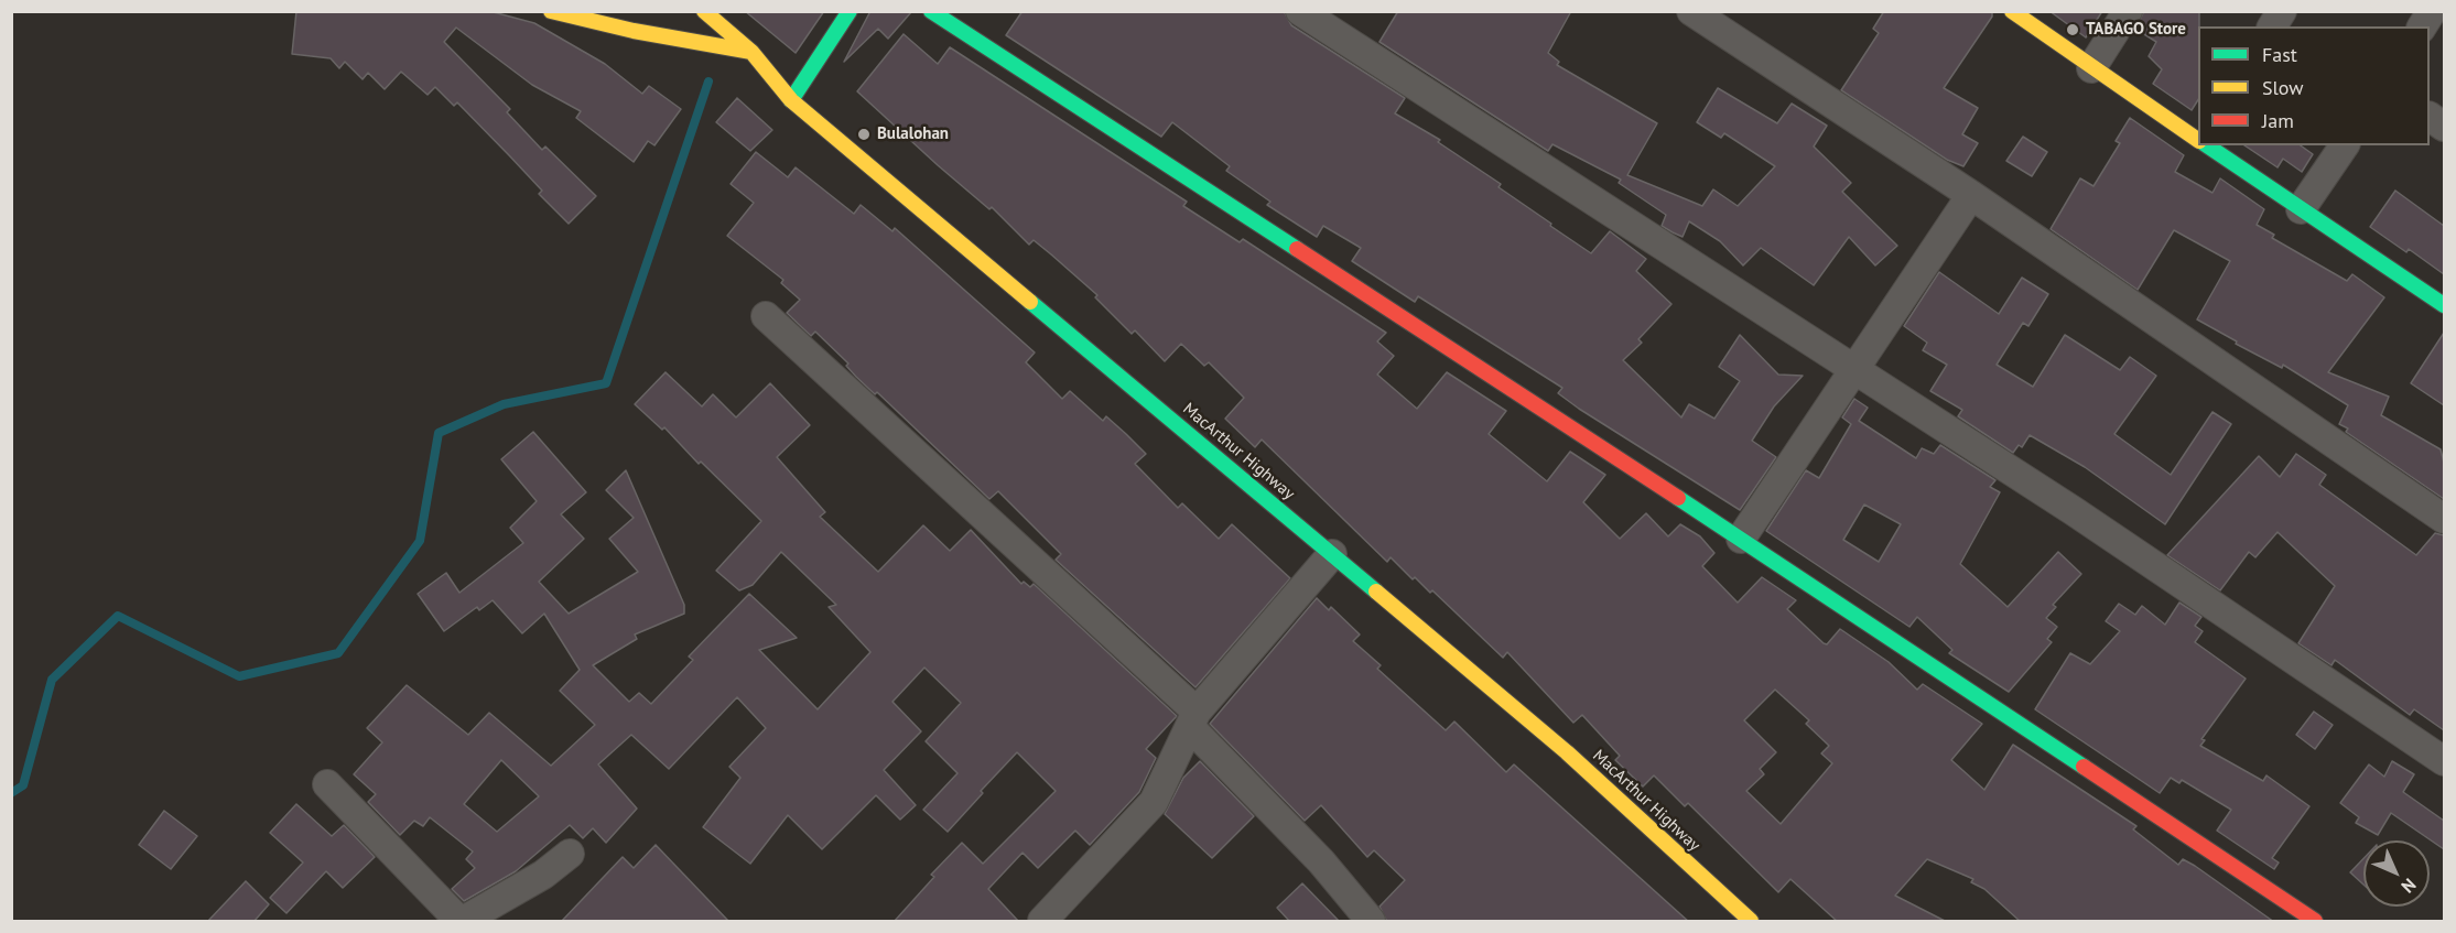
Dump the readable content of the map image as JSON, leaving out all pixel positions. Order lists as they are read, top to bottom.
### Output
{
  "streets": {
    "main road": ["MacArthur Highway"]
  },
  "places": ["TABAGO Store", "Bulalohan"],
  "legend": ["Fast", "Slow", "Jam"],
  "north": "bottom right"
}
